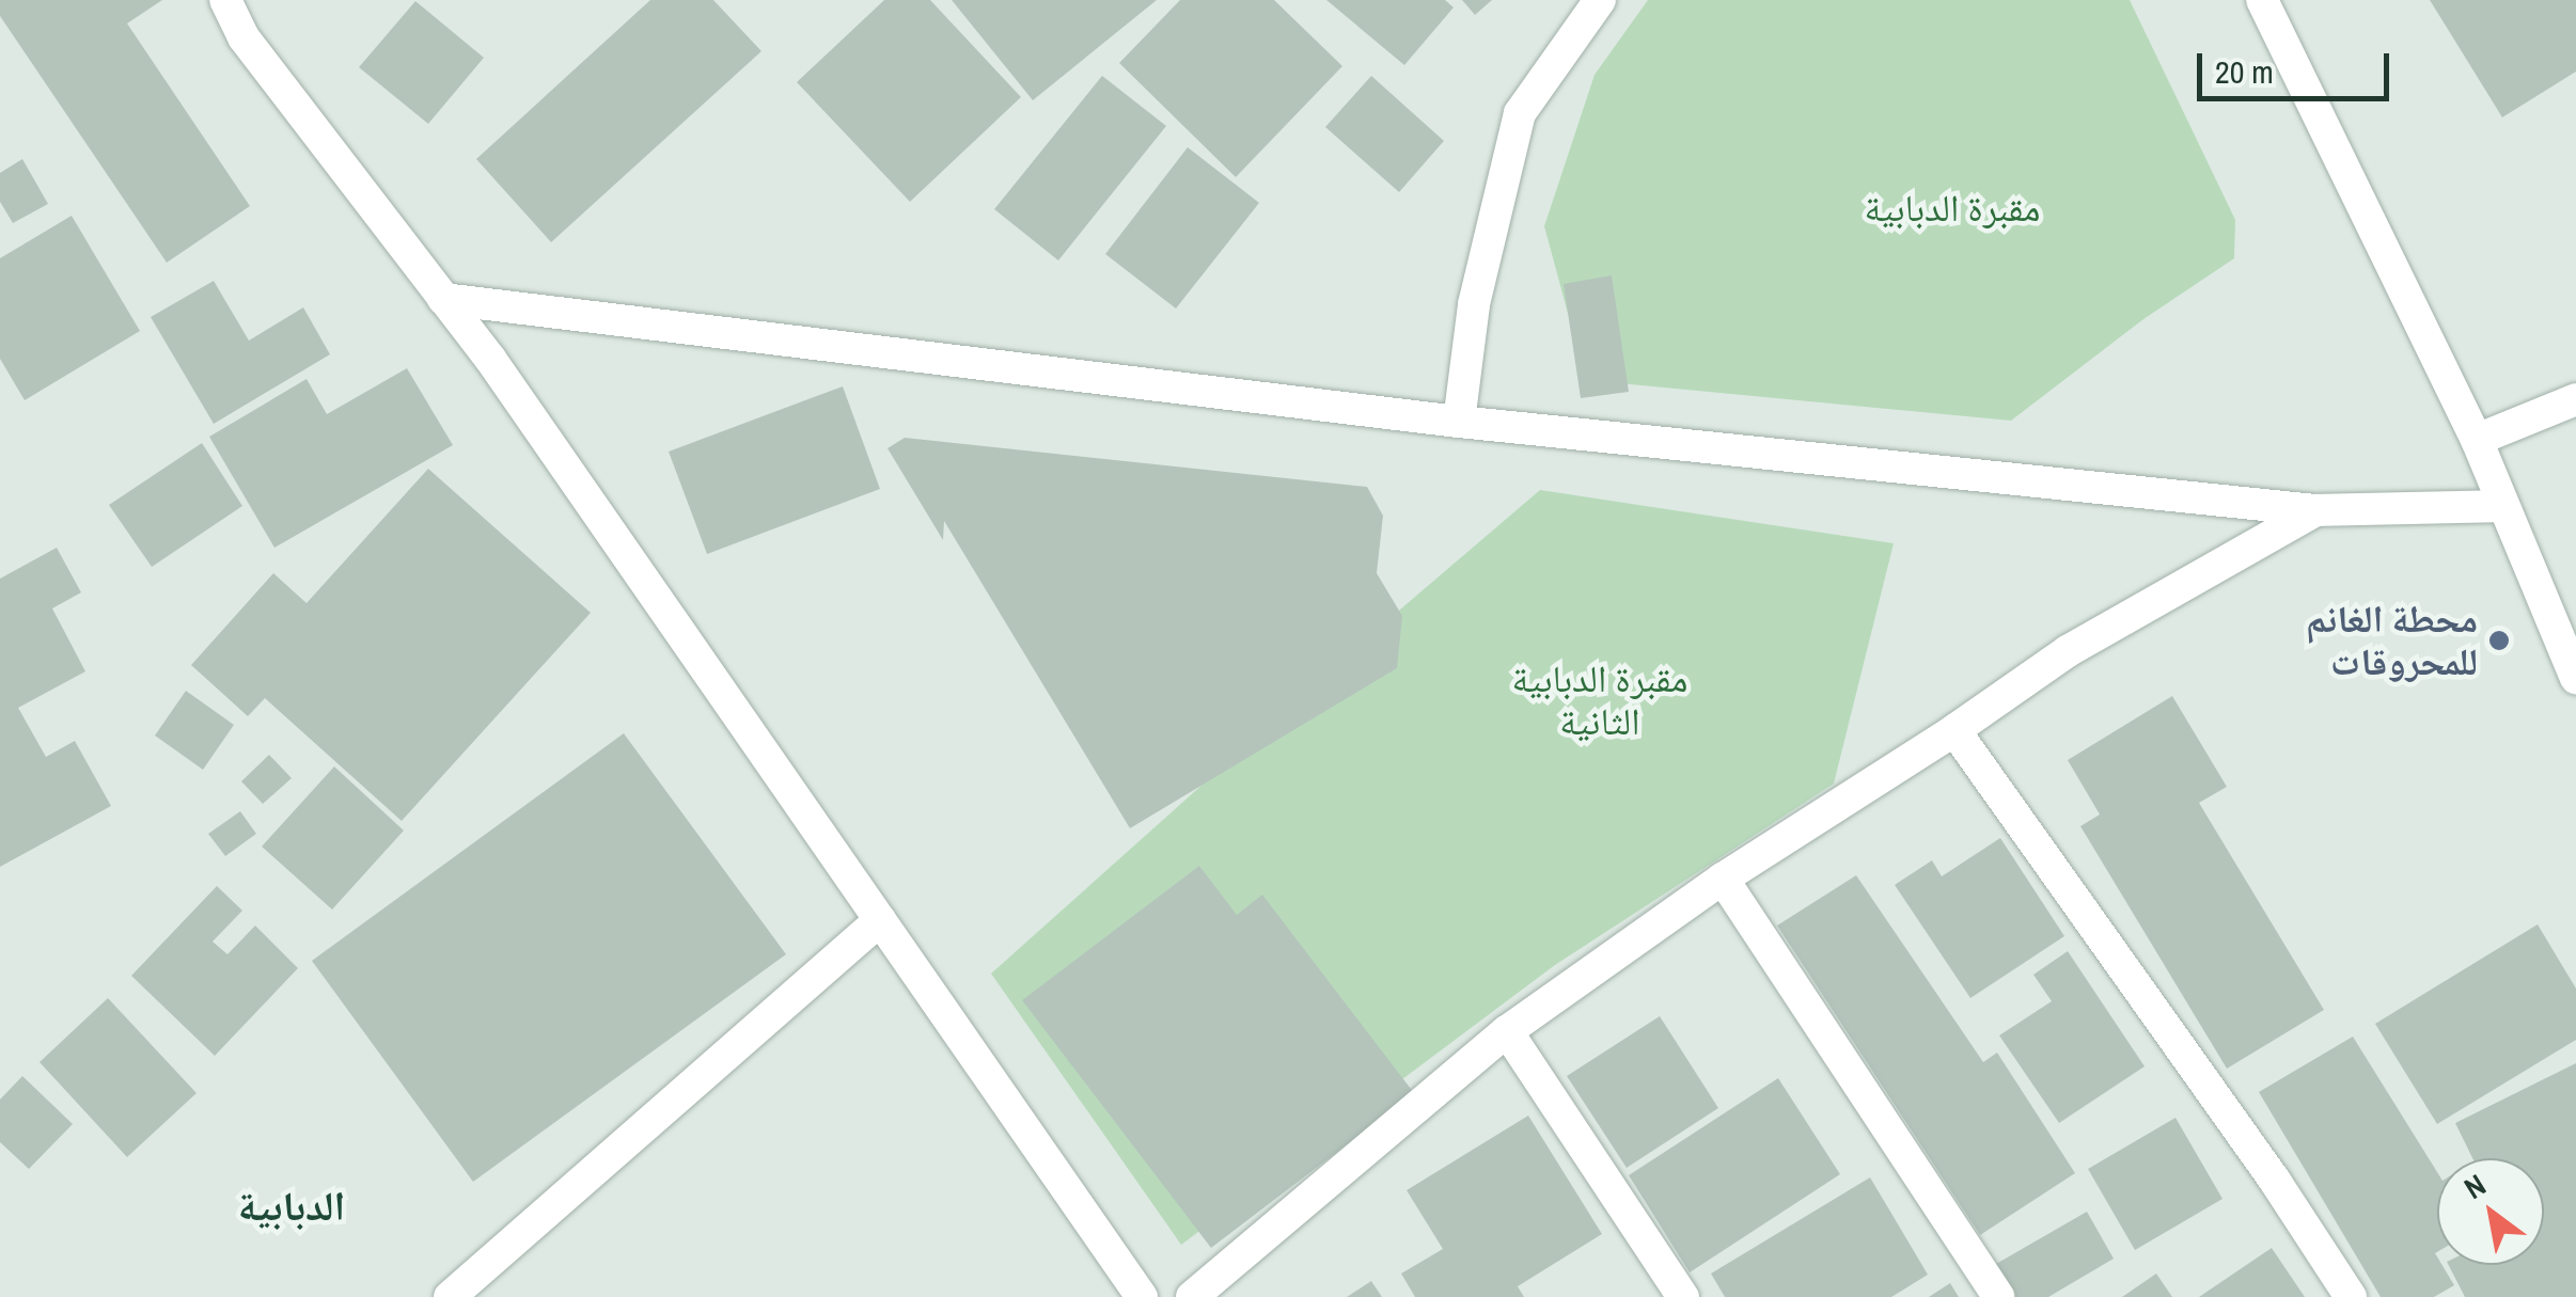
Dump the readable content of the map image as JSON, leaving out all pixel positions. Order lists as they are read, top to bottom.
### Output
{
  "districts": ["الدبابية"],
  "parks": ["مقبرة الدبابية", "مقبرة الدبابية الثانية"],
  "places": ["محطة الغانم للمحروقات"],
  "scale_bar": "20 m",
  "north": "top left"
}
